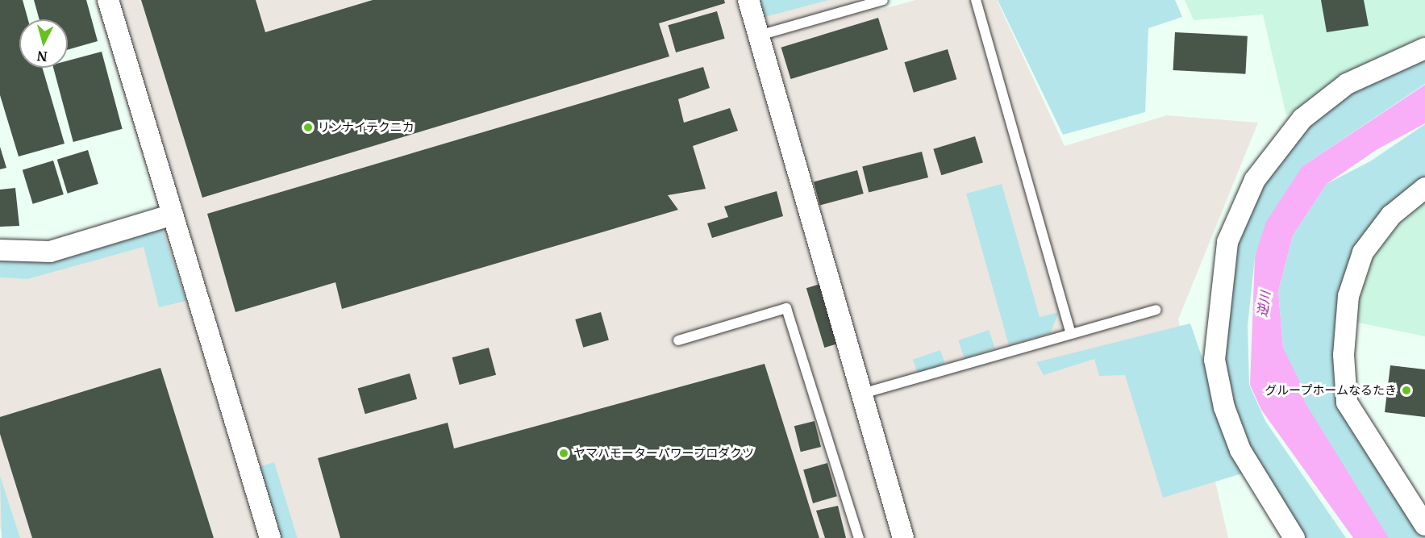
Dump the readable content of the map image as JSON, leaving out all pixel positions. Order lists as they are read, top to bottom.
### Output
{
  "water": ["逆川"],
  "places": ["リンナイテクニカ", "グループホームなるたき", "ヤマハモーターパワープロダクツ"],
  "north": "bottom"
}
